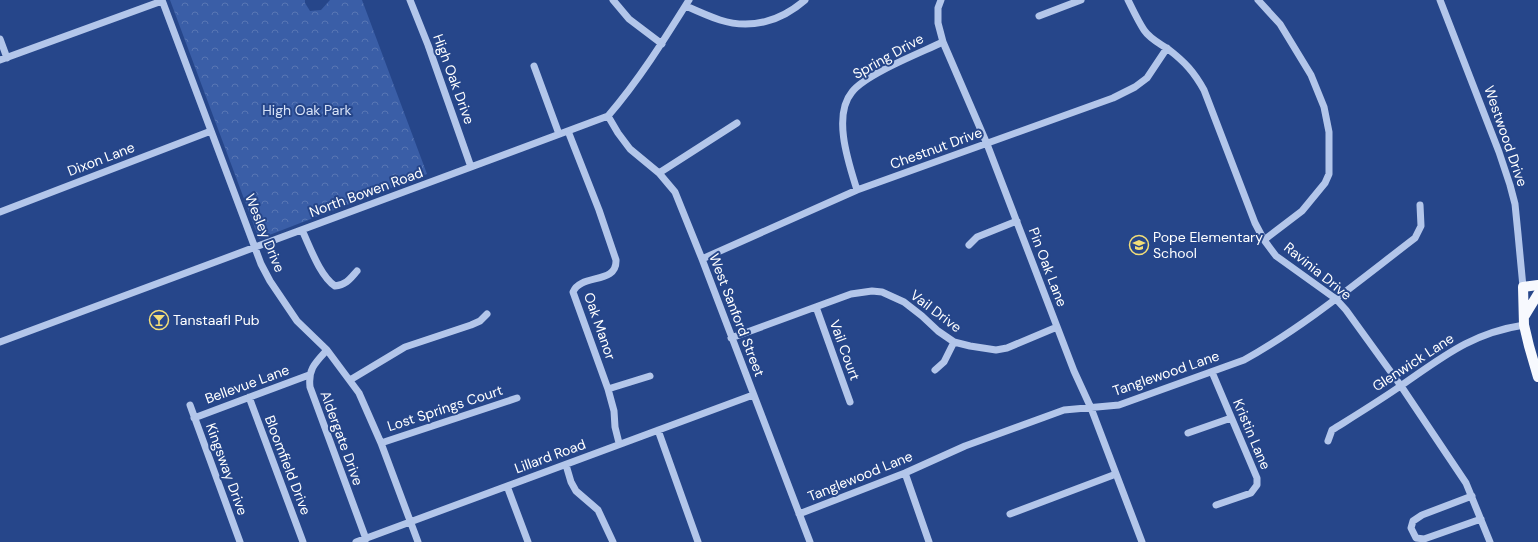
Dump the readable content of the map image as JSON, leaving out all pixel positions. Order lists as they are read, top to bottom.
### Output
{
  "streets": {
    "street": [
      "Spring Drive",
      "High Oak Drive",
      "Westwood Drive",
      "Chestnut Drive",
      "Dixon Lane",
      "North Bowen Road",
      "Wesley Drive",
      "Pin Oak Lane",
      "Ravinia Drive",
      "Vail Drive",
      "West Sanford Street",
      "Oak Manor",
      "Vail Court",
      "Glenwick Lane",
      "Tanglewood Lane",
      "Bellevue Lane",
      "Lost Springs Court",
      "Kristin Lane",
      "Aldergate Drive",
      "Lillard Road",
      "Bloomfield Drive",
      "Kingsway Drive"
    ]
  },
  "crossings": [
    ["Spring Drive", "Chestnut Drive"],
    ["Spring Drive", "Pin Oak Lane"],
    ["High Oak Drive", "North Bowen Road"],
    ["Chestnut Drive", "Pin Oak Lane"],
    ["Chestnut Drive", "Ravinia Drive"],
    ["Chestnut Drive", "West Sanford Street"],
    ["Dixon Lane", "Wesley Drive"],
    ["North Bowen Road", "Wesley Drive"],
    ["North Bowen Road", "West Sanford Street"],
    ["North Bowen Road", "Oak Manor"],
    ["Wesley Drive", "Lost Springs Court"],
    ["Wesley Drive", "Aldergate Drive"],
    ["Wesley Drive", "Lillard Road"],
    ["Pin Oak Lane", "Vail Drive"],
    ["Pin Oak Lane", "Tanglewood Lane"],
    ["Ravinia Drive", "Glenwick Lane"],
    ["Ravinia Drive", "Tanglewood Lane"],
    ["Vail Drive", "West Sanford Street"],
    ["Vail Drive", "Vail Court"],
    ["West Sanford Street", "Tanglewood Lane"],
    ["West Sanford Street", "Lillard Road"],
    ["Oak Manor", "Lillard Road"],
    ["Tanglewood Lane", "Kristin Lane"],
    ["Bellevue Lane", "Aldergate Drive"],
    ["Bellevue Lane", "Bloomfield Drive"],
    ["Bellevue Lane", "Kingsway Drive"],
    ["Aldergate Drive", "Lillard Road"]
  ],
  "parks": ["High Oak Park"],
  "places": {
    "school or university": ["Pope Elementary School"],
    "bar": ["Tanstaafl Pub"]
  }
}
